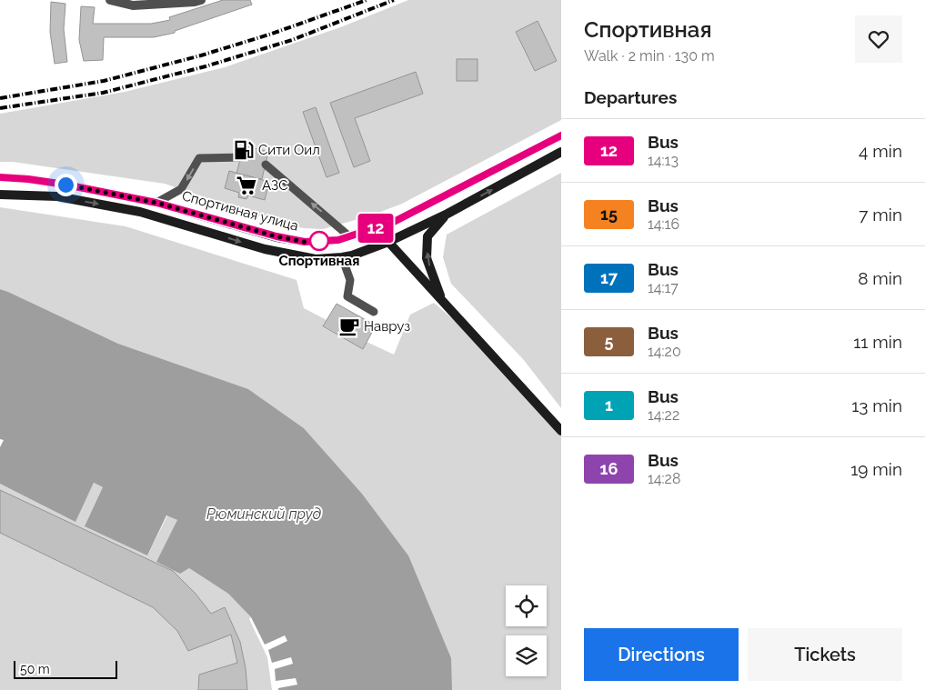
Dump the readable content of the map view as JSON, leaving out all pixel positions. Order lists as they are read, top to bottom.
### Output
{
  "streets": {
    "main road": ["Спортивная улица"]
  },
  "water": ["Рюминский пруд"],
  "places": {
    "fuel station": ["Сити Оил"],
    "supermarket": ["АЗС"],
    "other": ["Спортивная"],
    "cafe": ["Навруз"]
  },
  "lines": ["bus line 12"],
  "scale_bar": "50 m",
  "page": {
    "on_map": "12",
    "heading": [
      ["Спортивная", "Walk · 2 min · 130 m"],
      "Departures"
    ],
    "list": [
      {
        "mark": "12",
        "name": "Bus",
        "note": "14:13",
        "value": "4 min"
      },
      {
        "mark": "15",
        "name": "Bus",
        "note": "14:16",
        "value": "7 min"
      },
      {
        "mark": "17",
        "name": "Bus",
        "note": "14:17",
        "value": "8 min"
      },
      {
        "mark": "5",
        "name": "Bus",
        "note": "14:20",
        "value": "11 min"
      },
      {
        "mark": "1",
        "name": "Bus",
        "note": "14:22",
        "value": "13 min"
      },
      {
        "mark": "16",
        "name": "Bus",
        "note": "14:28",
        "value": "19 min"
      }
    ],
    "buttons": ["Directions", "Tickets"],
    "scale": "50 m"
  }
}
